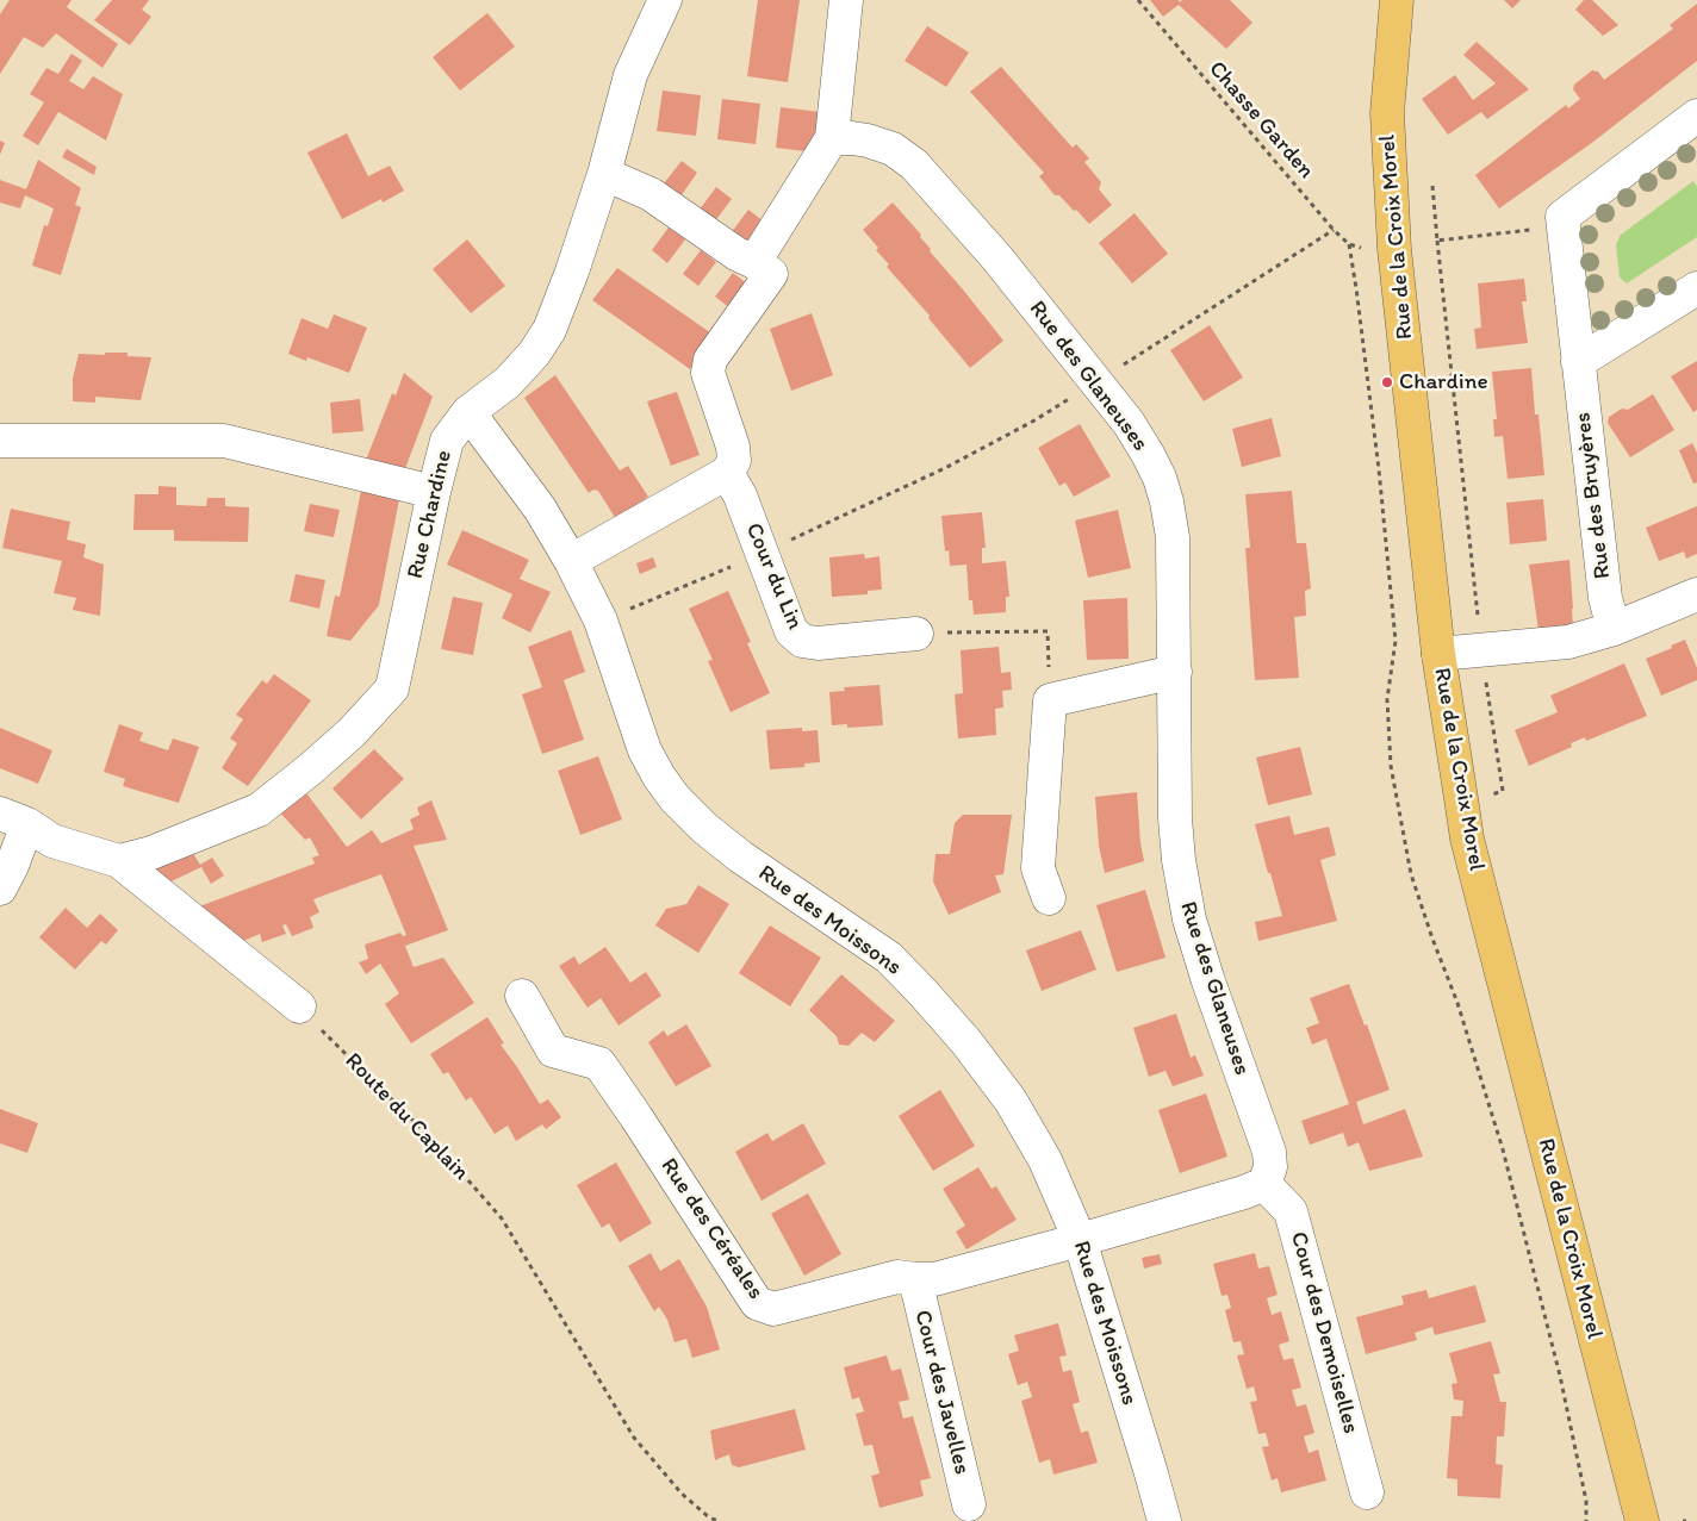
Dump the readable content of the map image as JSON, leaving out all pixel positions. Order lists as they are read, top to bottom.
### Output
{
  "streets": {
    "main road": ["Rue de la Croix Morel"],
    "street": [
      "Rue des Glaneuses",
      "Rue des Bruyères",
      "Rue Chardine",
      "Cour du Lin",
      "Rue des Moissons",
      "Rue des Céréales",
      "Cour des Demoiselles",
      "Cour des Javelles"
    ],
    "path": ["Chasse Garden", "Route du Caplain"]
  },
  "crossings": [
    ["Rue des Glaneuses", "Cour des Demoiselles"],
    ["Rue Chardine", "Rue des Moissons"],
    ["Rue des Moissons", "Rue des Céréales"],
    ["Rue des Céréales", "Cour des Javelles"]
  ],
  "places": ["Chardine"]
}
